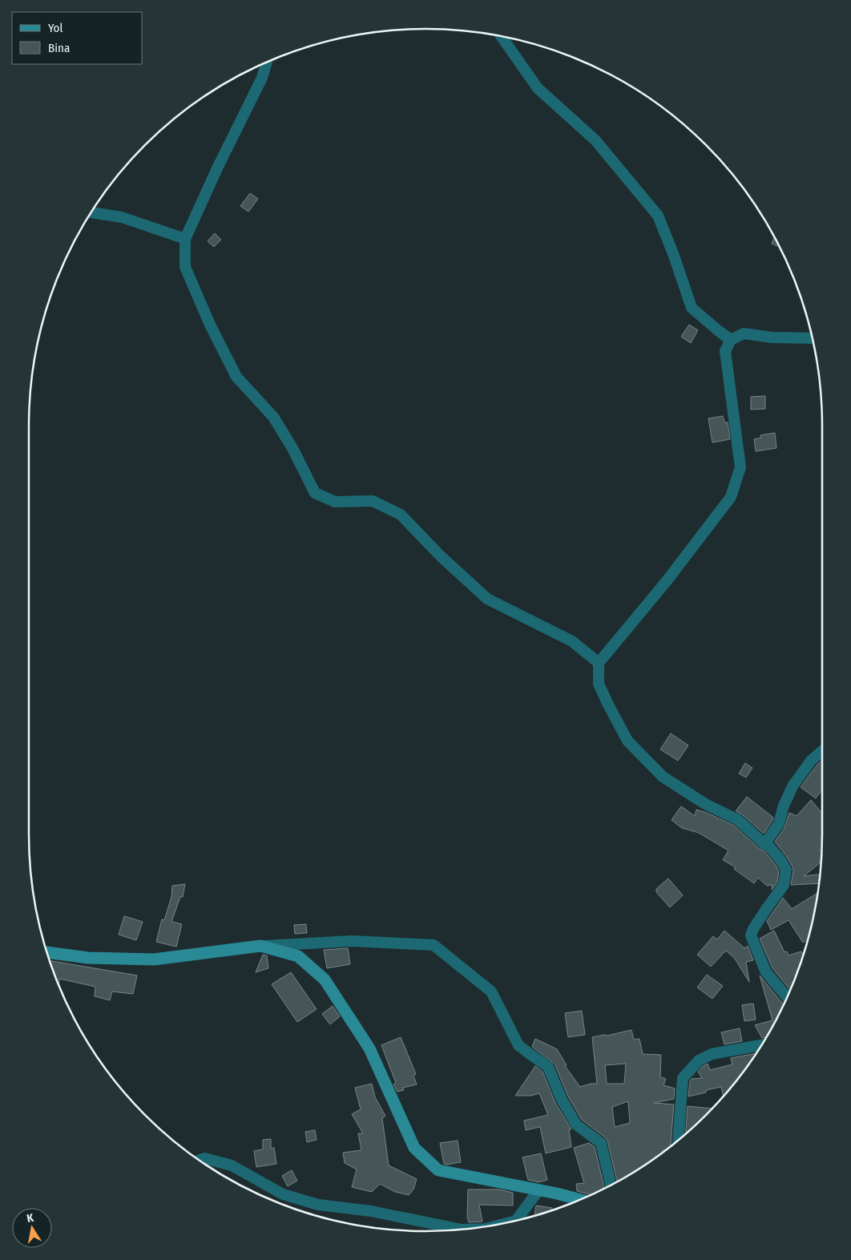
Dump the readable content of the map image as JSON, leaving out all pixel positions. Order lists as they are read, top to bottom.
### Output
{
  "legend": ["Yol", "Bina"],
  "north": "top"
}
